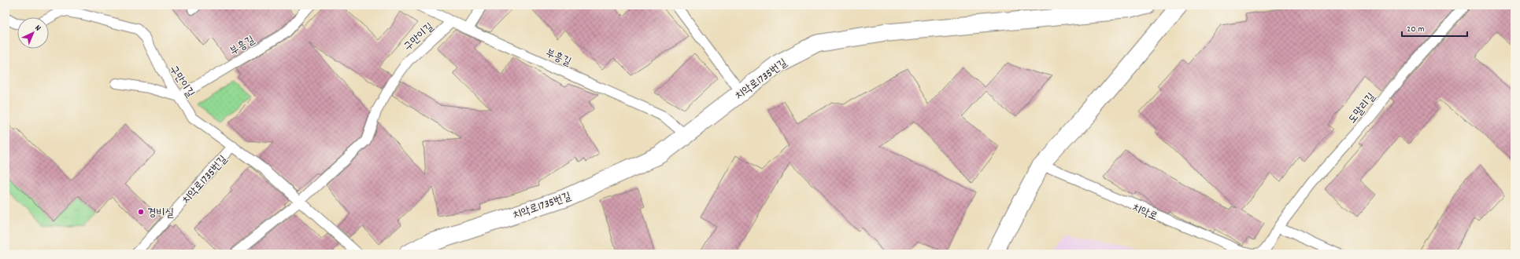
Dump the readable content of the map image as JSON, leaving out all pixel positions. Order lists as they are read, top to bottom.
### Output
{
  "streets": {
    "street": ["치악로1735번길"],
    "lane": [
      "구만이길",
      "부흥길",
      "도말리길",
      "치악로"
    ]
  },
  "crossings": [
    ["구만이길", "부흥길"],
    ["구만이길", "치악로1735번길"],
    ["부흥길", "치악로1735번길"]
  ],
  "places": ["경비실"],
  "scale_bar": "20 m",
  "north": "top right"
}
